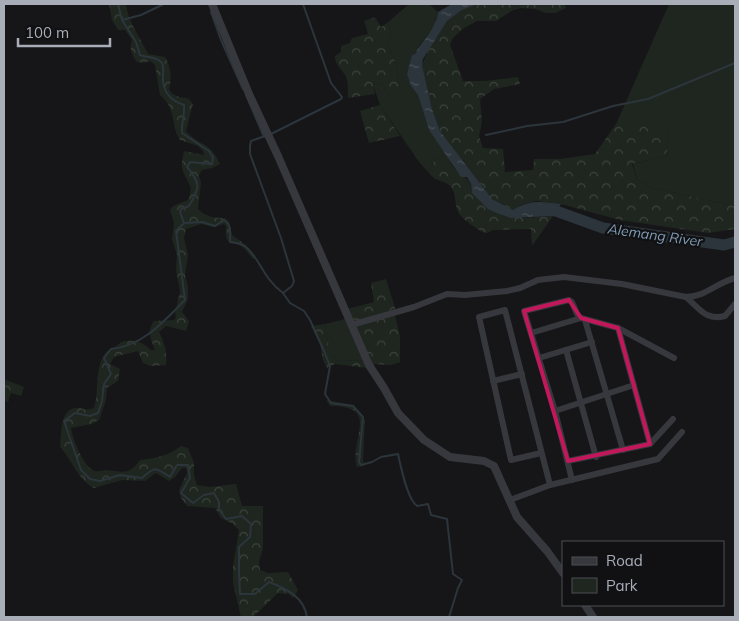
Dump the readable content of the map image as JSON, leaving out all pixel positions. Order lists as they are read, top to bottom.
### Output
{
  "water": ["Alemang River"],
  "legend": ["Road", "Park"],
  "scale_bar": "100 m"
}
